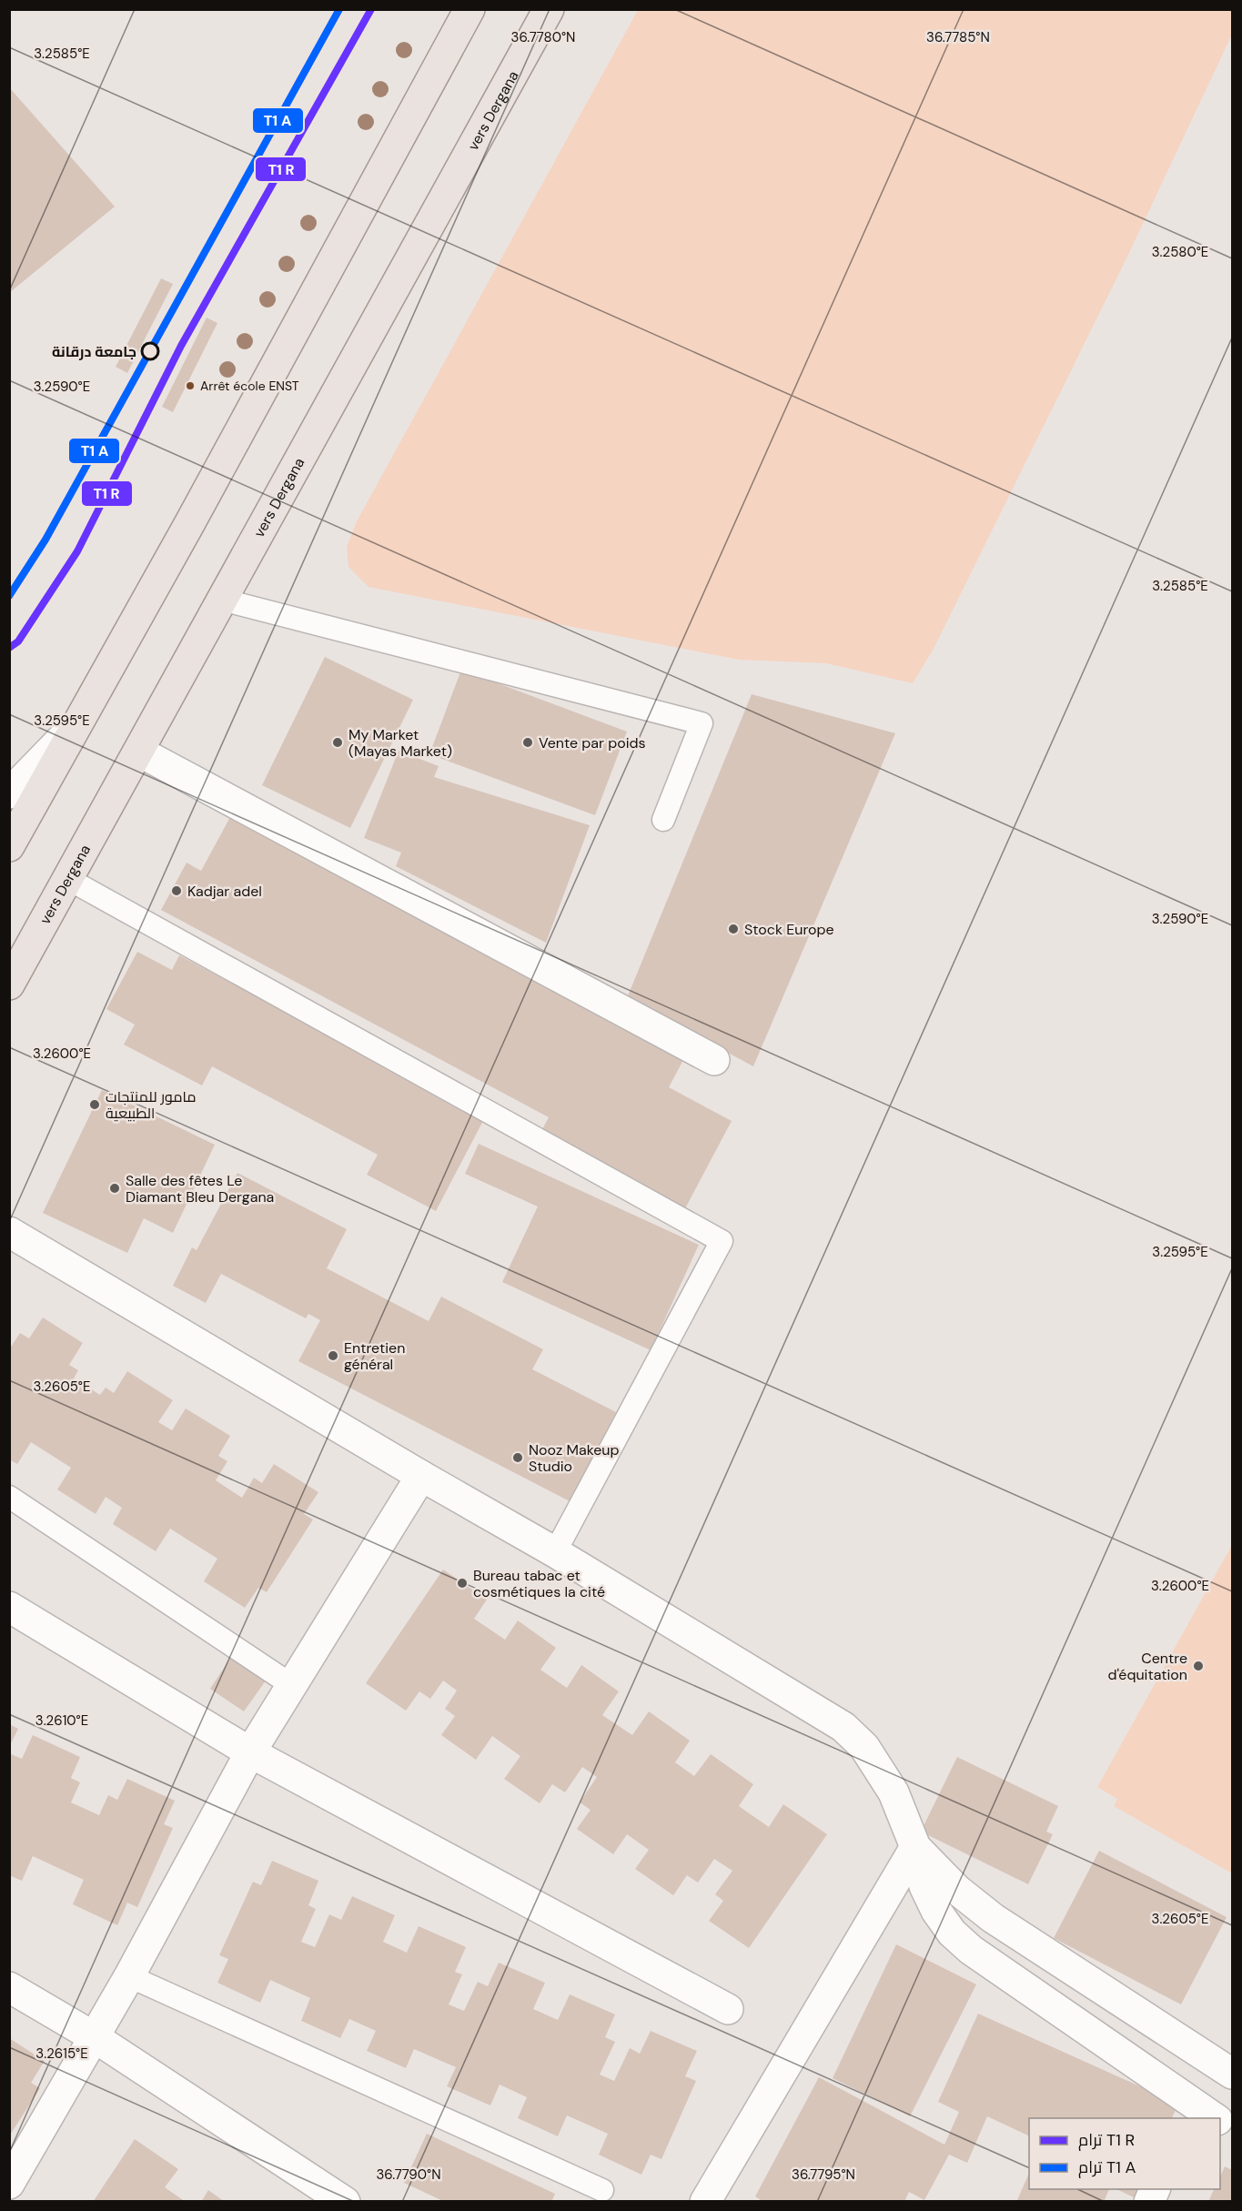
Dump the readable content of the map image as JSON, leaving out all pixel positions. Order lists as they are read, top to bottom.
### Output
{
  "streets": {
    "main road": ["vers Dergana"]
  },
  "places": [
    "جامعة درقانة",
    "Arrêt école ENST",
    "My Market (Mayas Market)",
    "Vente par poids",
    "Kadjar adel",
    "Stock Europe",
    "مامور للمنتجات الطبيعية",
    "Salle des fêtes Le Diamant Bleu Dergana",
    "Entretien général",
    "Nooz Makeup Studio",
    "Bureau tabac et cosmétiques la cité",
    "Centre d'équitation"
  ],
  "legend": ["ترام T1 R", "ترام T1 A"],
  "coordinates": [
    "36.7780°N",
    "36.7785°N",
    "3.2585°E",
    "3.2580°E",
    "3.2590°E",
    "3.2595°E",
    "3.2600°E",
    "3.2605°E",
    "3.2610°E",
    "3.2615°E",
    "36.7790°N",
    "36.7795°N"
  ]
}
